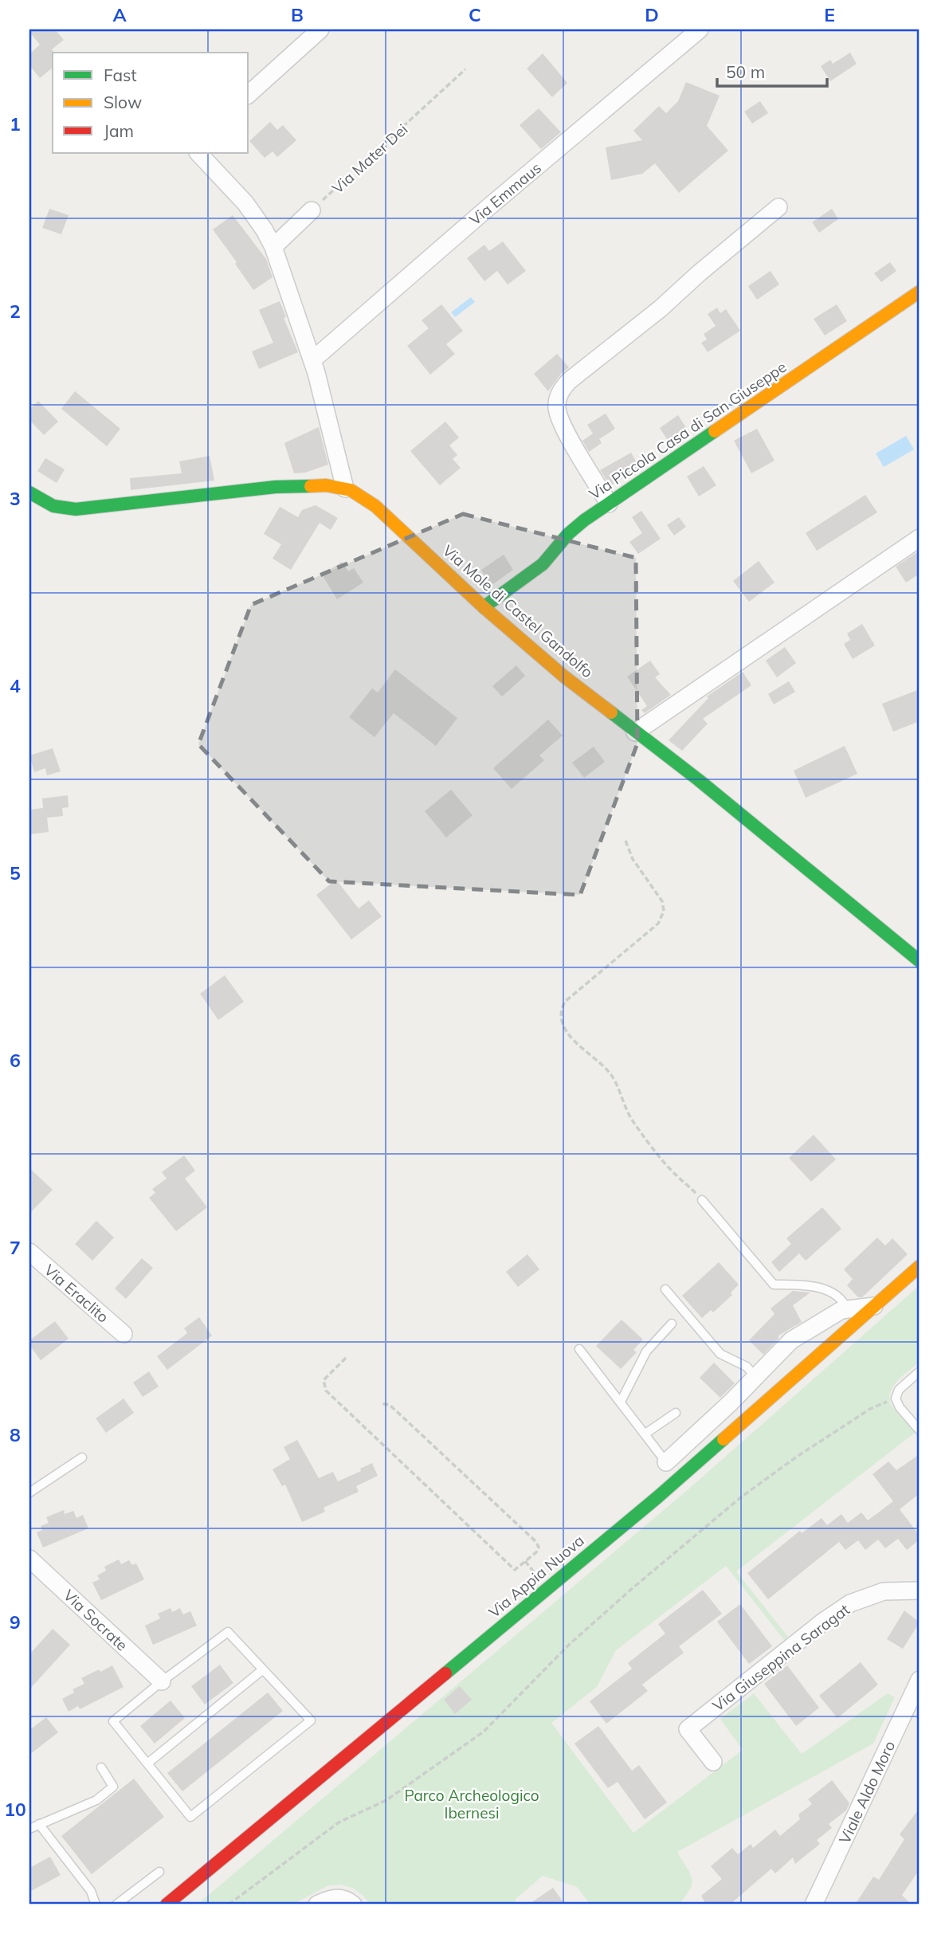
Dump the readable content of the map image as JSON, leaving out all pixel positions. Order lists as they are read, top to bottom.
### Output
{
  "streets": {
    "street": [
      "Via Emmaus",
      "Via Piccola Casa di San Giuseppe",
      "Via Mole di Castel Gandolfo",
      "Via Eraclito",
      "Via Appia Nuova",
      "Via Socrate",
      "Via Giuseppina Saragat",
      "Viale Aldo Moro"
    ],
    "path": ["Via Mater Dei"]
  },
  "crossings": [
    ["Via Piccola Casa di San Giuseppe", "Via Mole di Castel Gandolfo"]
  ],
  "parks": ["Parco Archeologico Ibernesi"],
  "legend": ["Fast", "Slow", "Jam"],
  "scale_bar": "50 m",
  "grid": {
    "columns": [
      "A",
      "B",
      "C",
      "D",
      "E"
    ],
    "rows": [
      "1",
      "2",
      "3",
      "4",
      "5",
      "6",
      "7",
      "8",
      "9",
      "10"
    ]
  }
}
